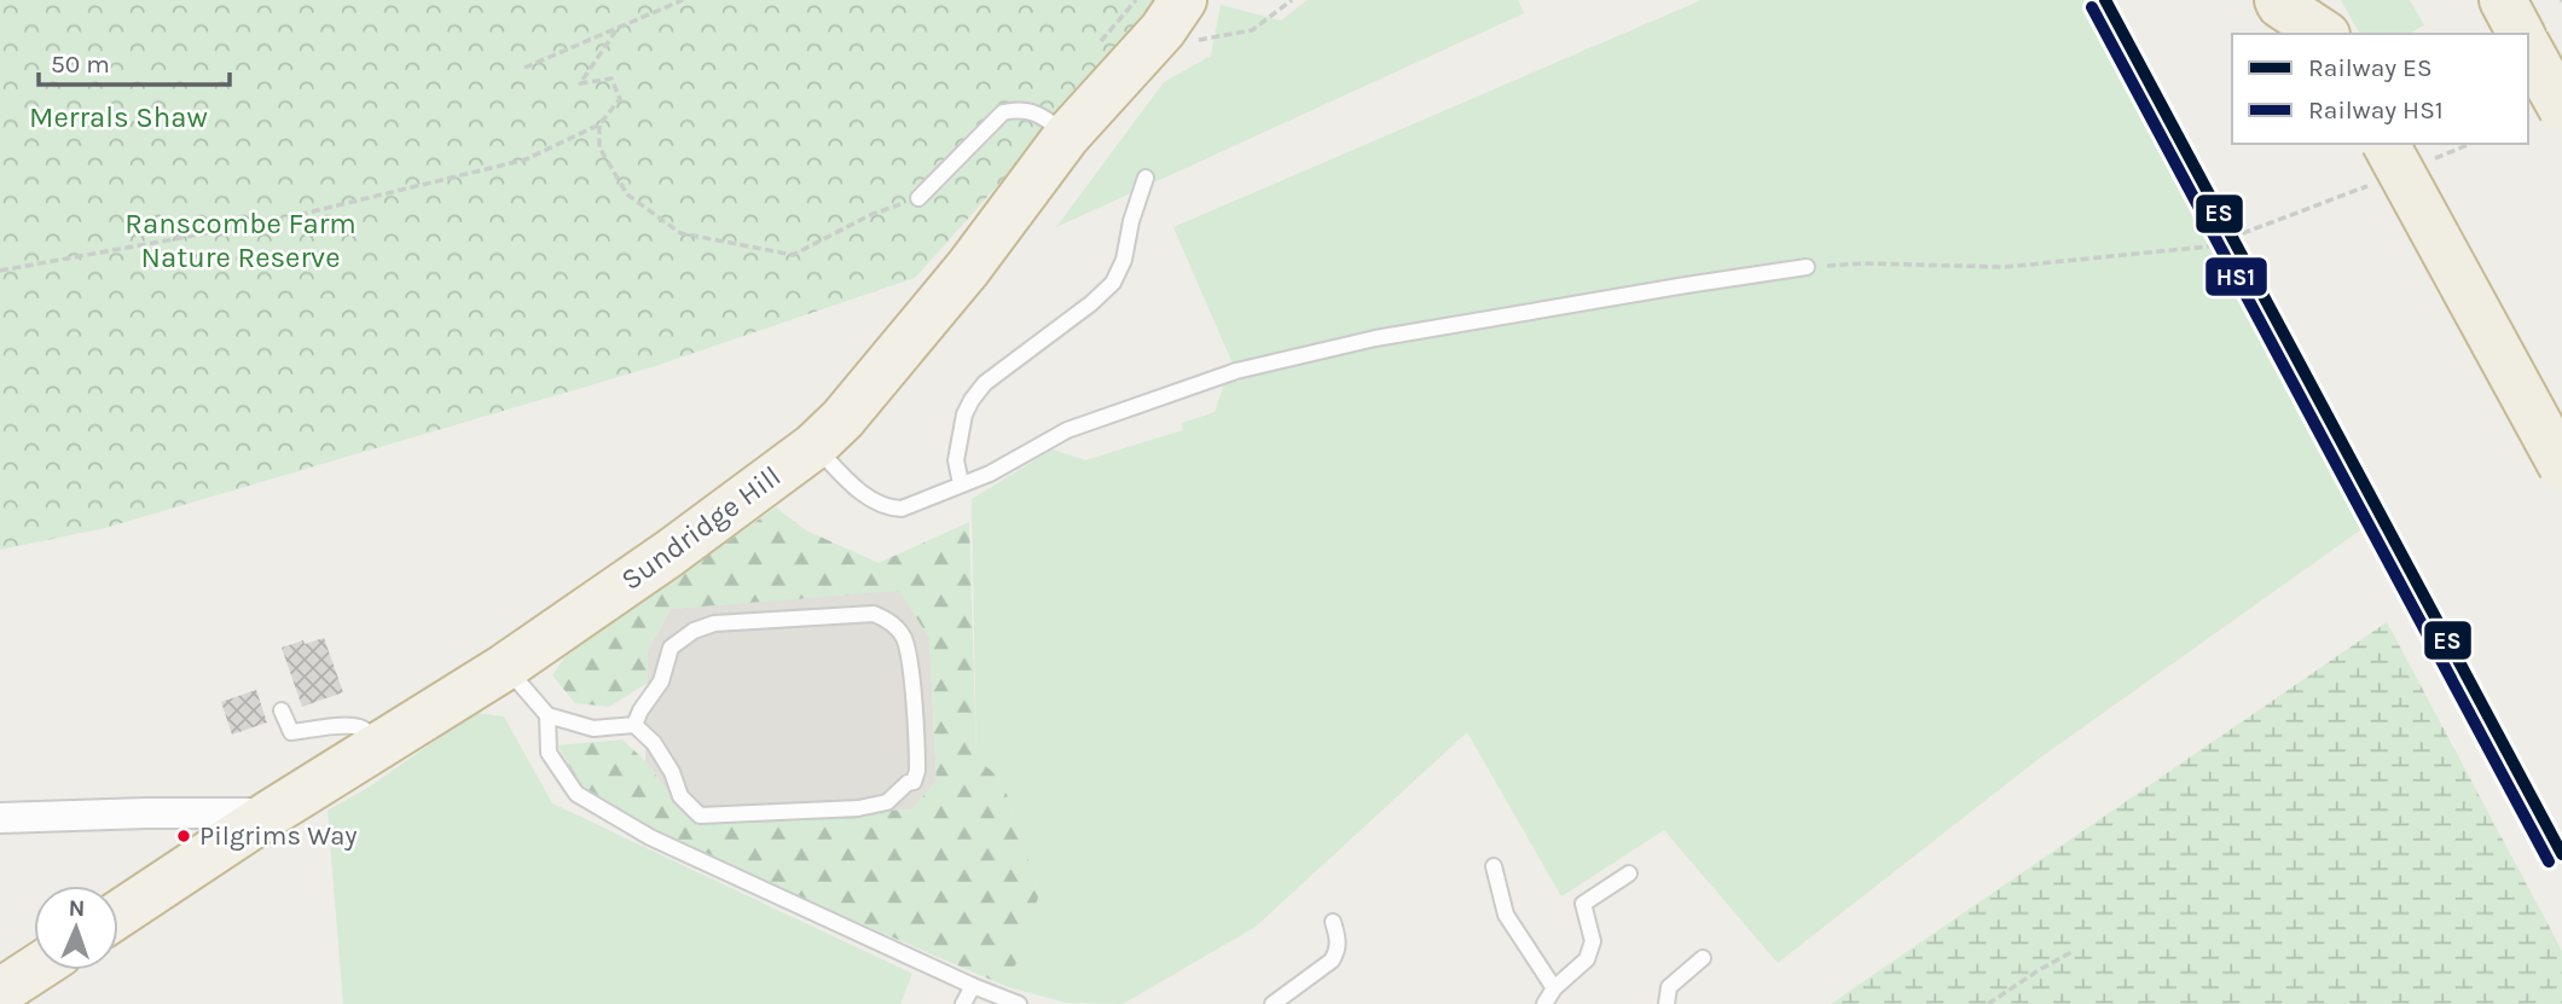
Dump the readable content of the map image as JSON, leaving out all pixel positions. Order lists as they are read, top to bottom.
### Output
{
  "streets": {
    "highway": ["Sundridge Hill"]
  },
  "parks": ["Merrals Shaw", "Ranscombe Farm Nature Reserve"],
  "places": ["Pilgrims Way"],
  "lines": ["rail line ES", "rail line HS1"],
  "legend": ["Railway ES", "Railway HS1"],
  "scale_bar": "50 m",
  "north": "top"
}
